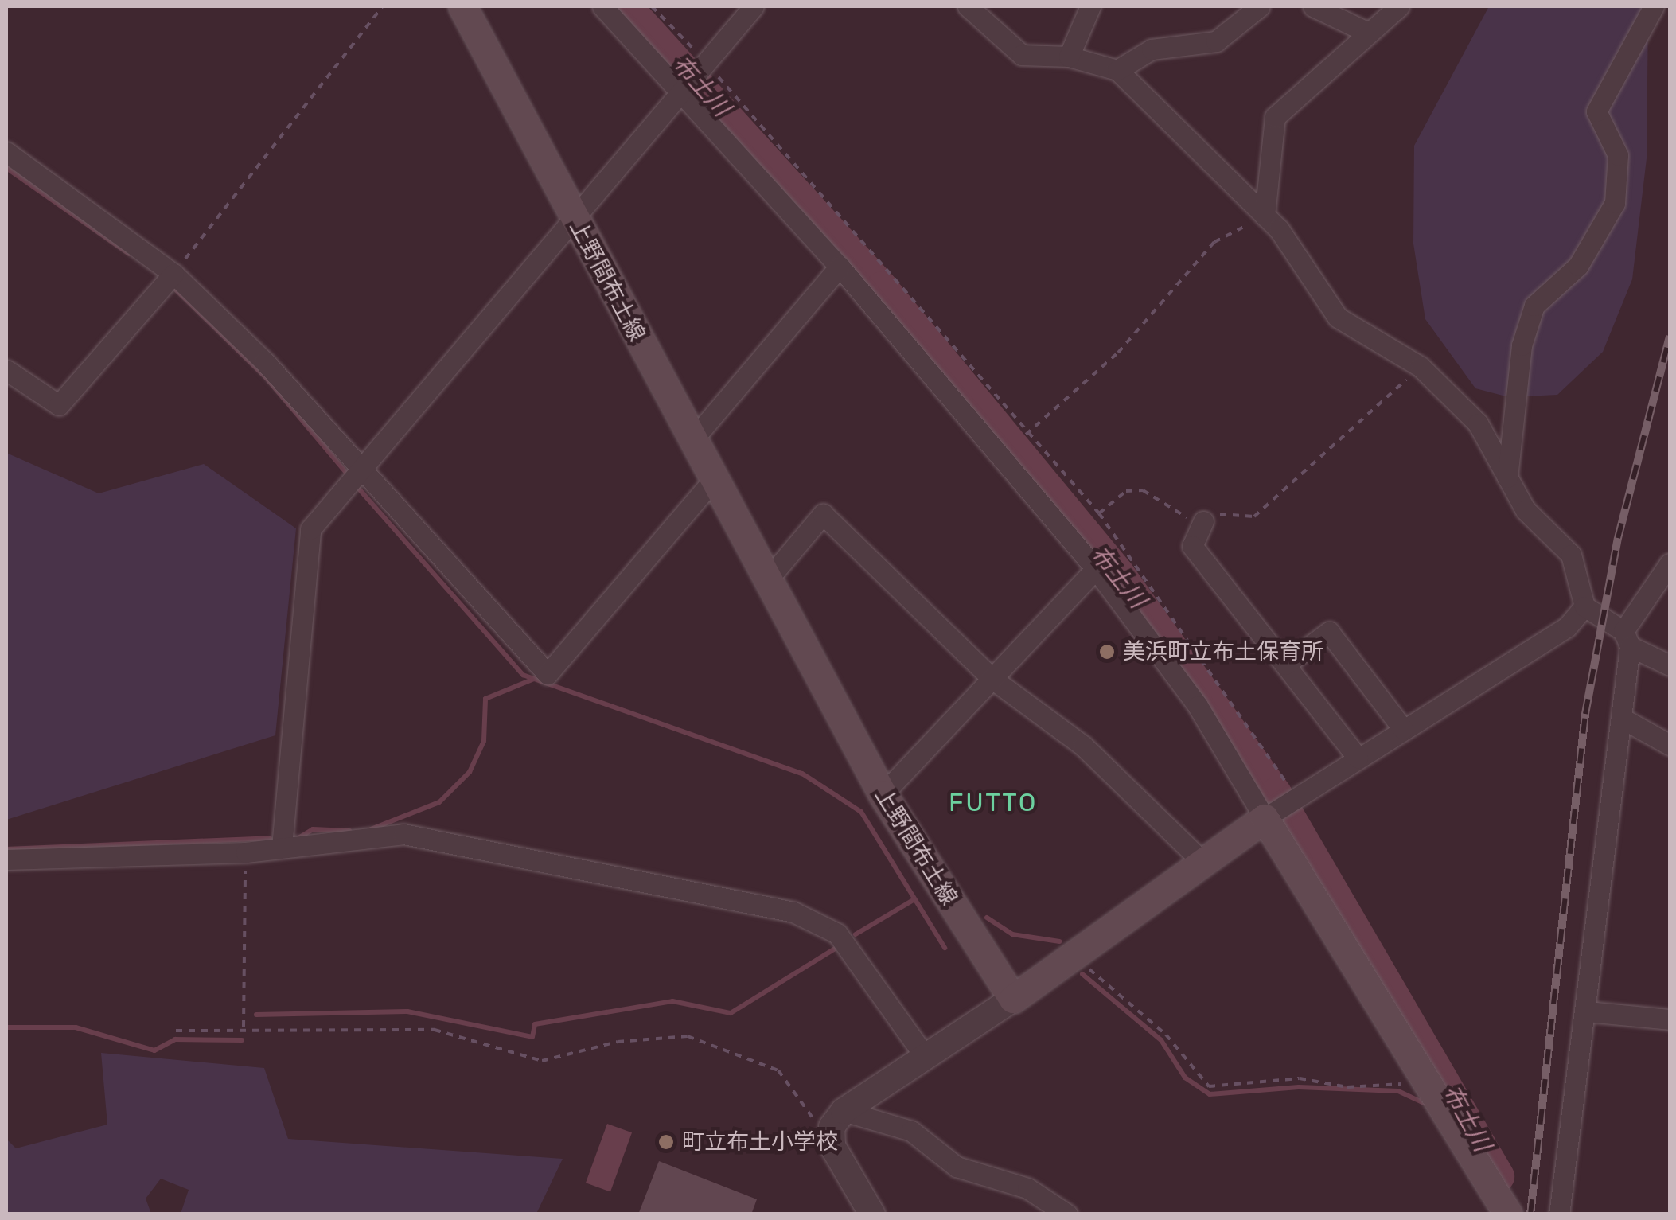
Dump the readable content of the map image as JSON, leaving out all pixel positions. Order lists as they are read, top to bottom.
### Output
{
  "streets": {
    "main road": ["上野間布土線"]
  },
  "districts": ["FUTTO"],
  "water": ["布土川"],
  "places": ["美浜町立布土保育所", "町立布土小学校"]
}
